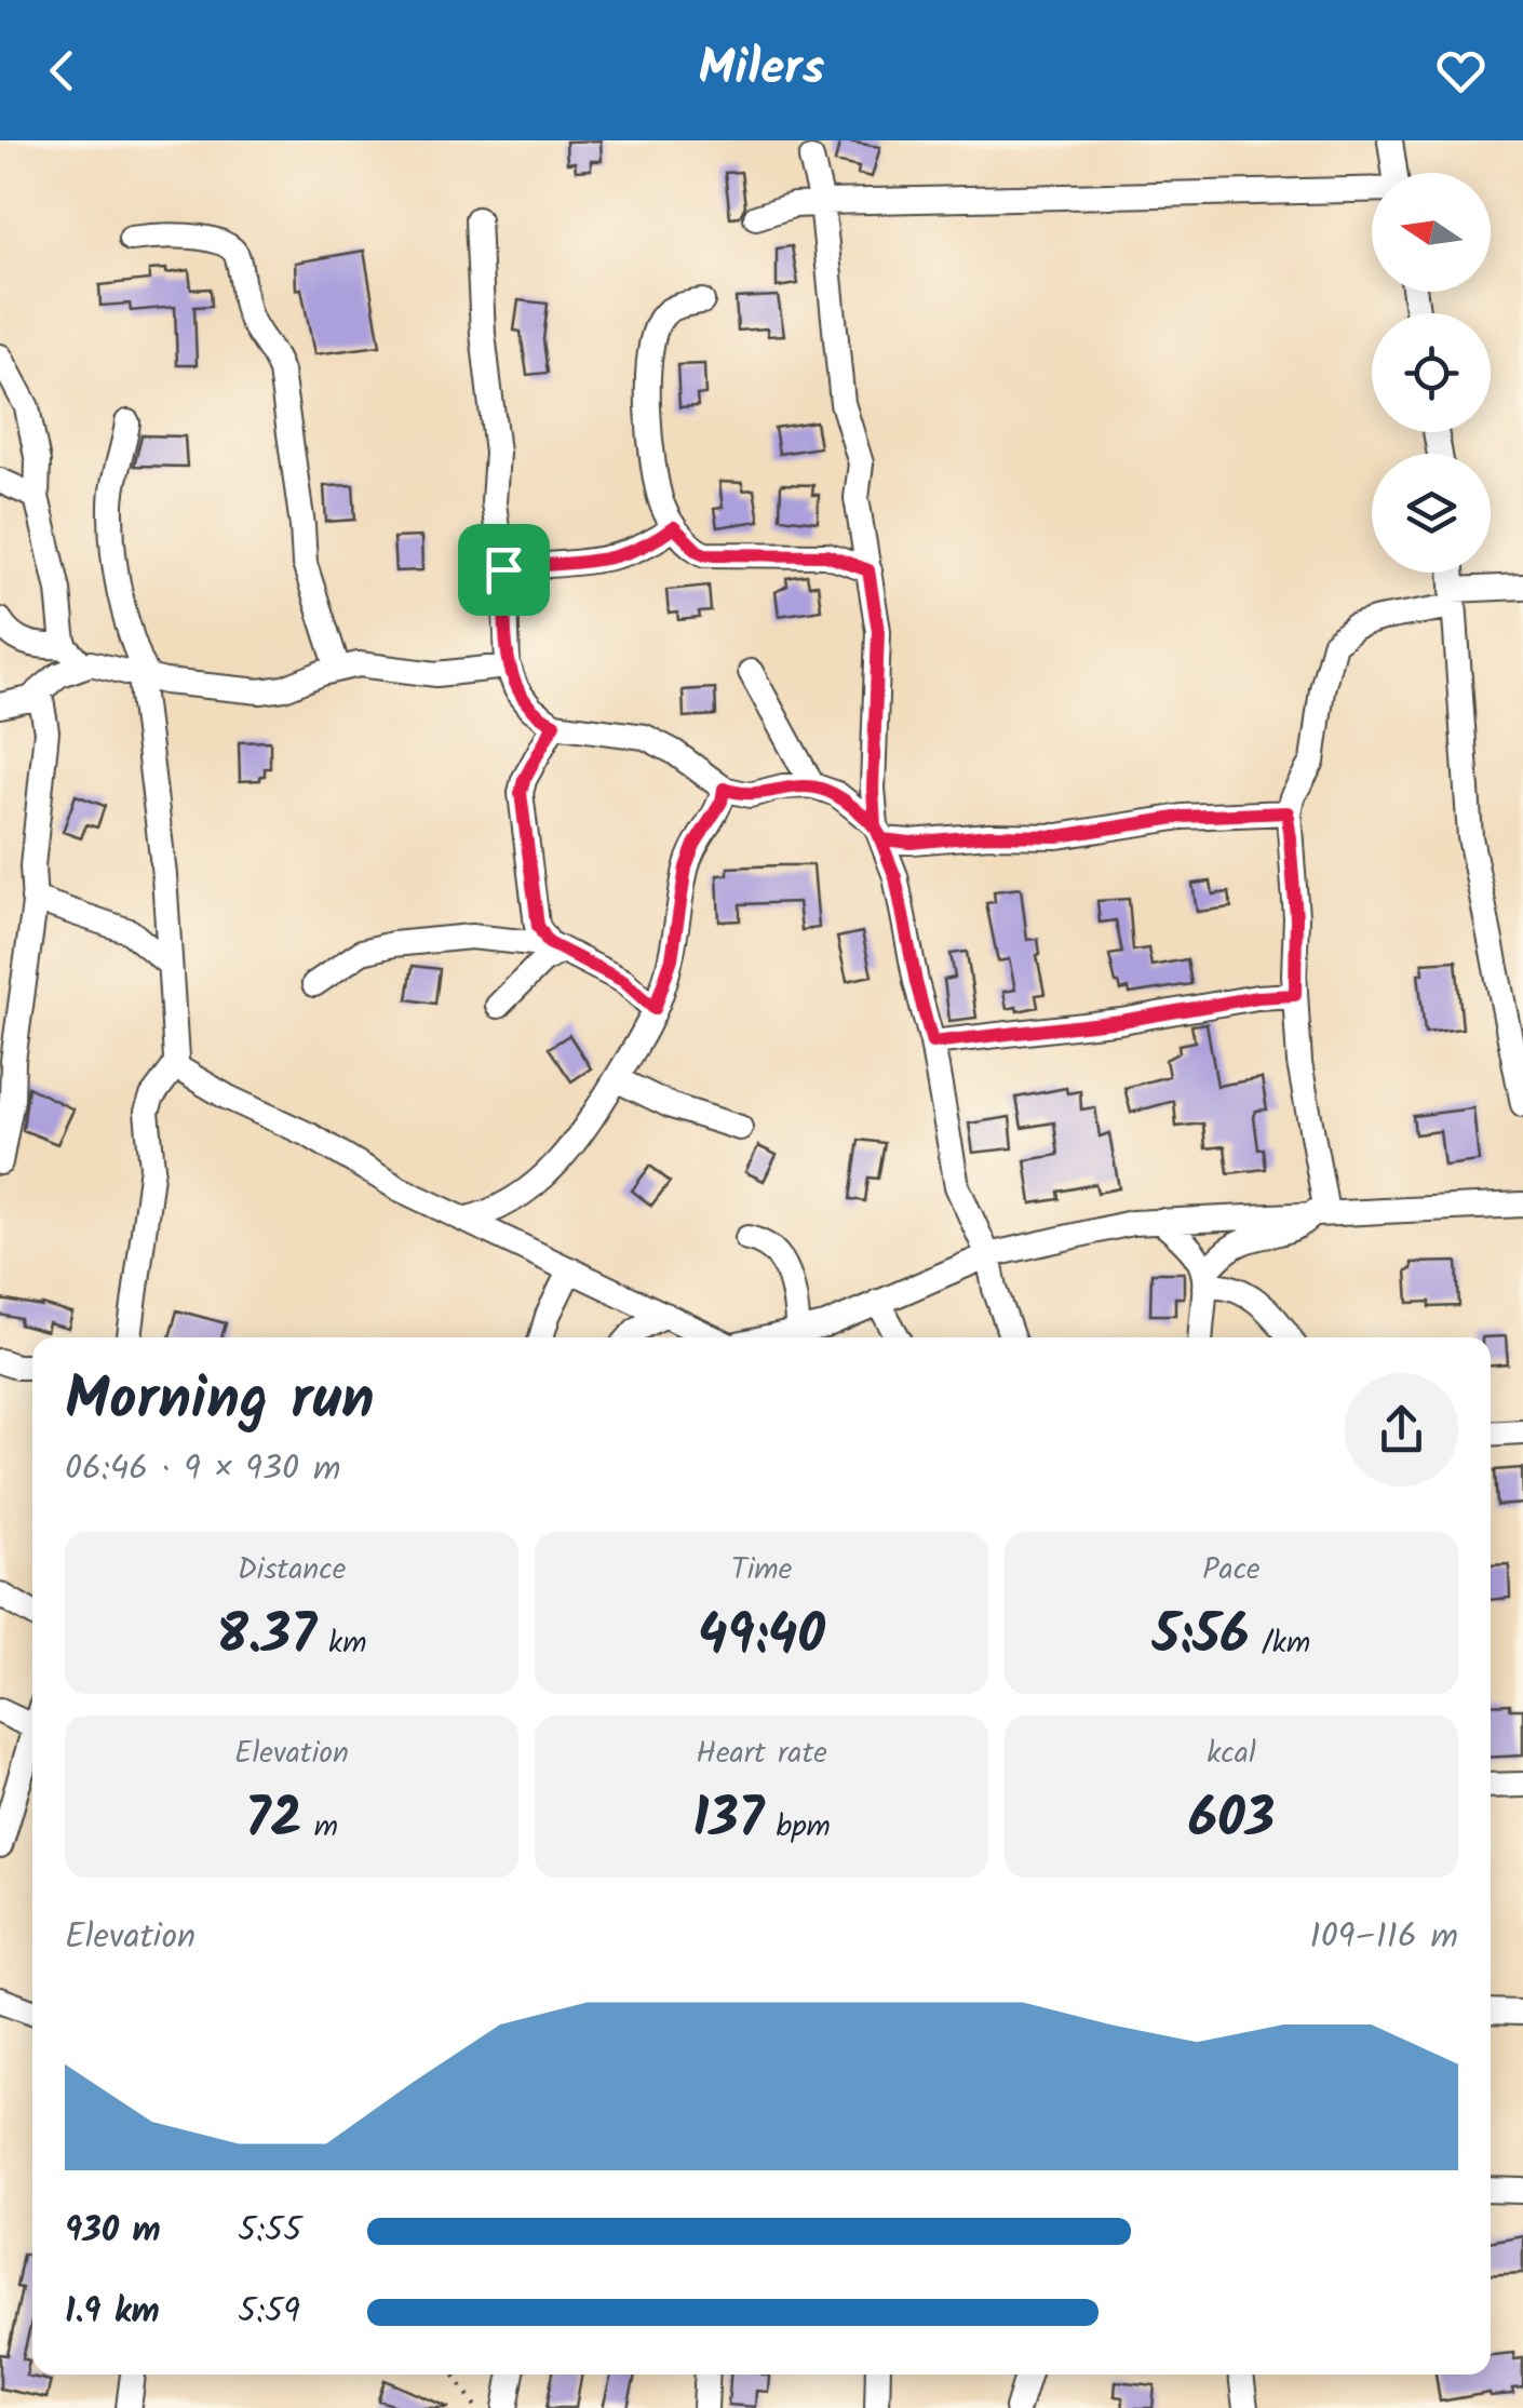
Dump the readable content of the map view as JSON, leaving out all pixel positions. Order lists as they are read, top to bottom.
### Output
{
  "north": "left",
  "page": {
    "header": "Milers",
    "heading": ["Morning run", "06:46 · 9 × 930 m"],
    "stats": [
      ["Distance", "8.37 km"],
      ["Time", "49:40"],
      ["Pace", "5:56 /km"],
      ["Elevation", "72 m"],
      ["Heart rate", "137 bpm"],
      ["kcal", "603"]
    ],
    "chart": ["Elevation", "109–116 m"],
    "list": [
      {
        "name": "930 m",
        "note": "5:55"
      },
      {
        "name": "1.9 km",
        "note": "5:59"
      }
    ]
  }
}
